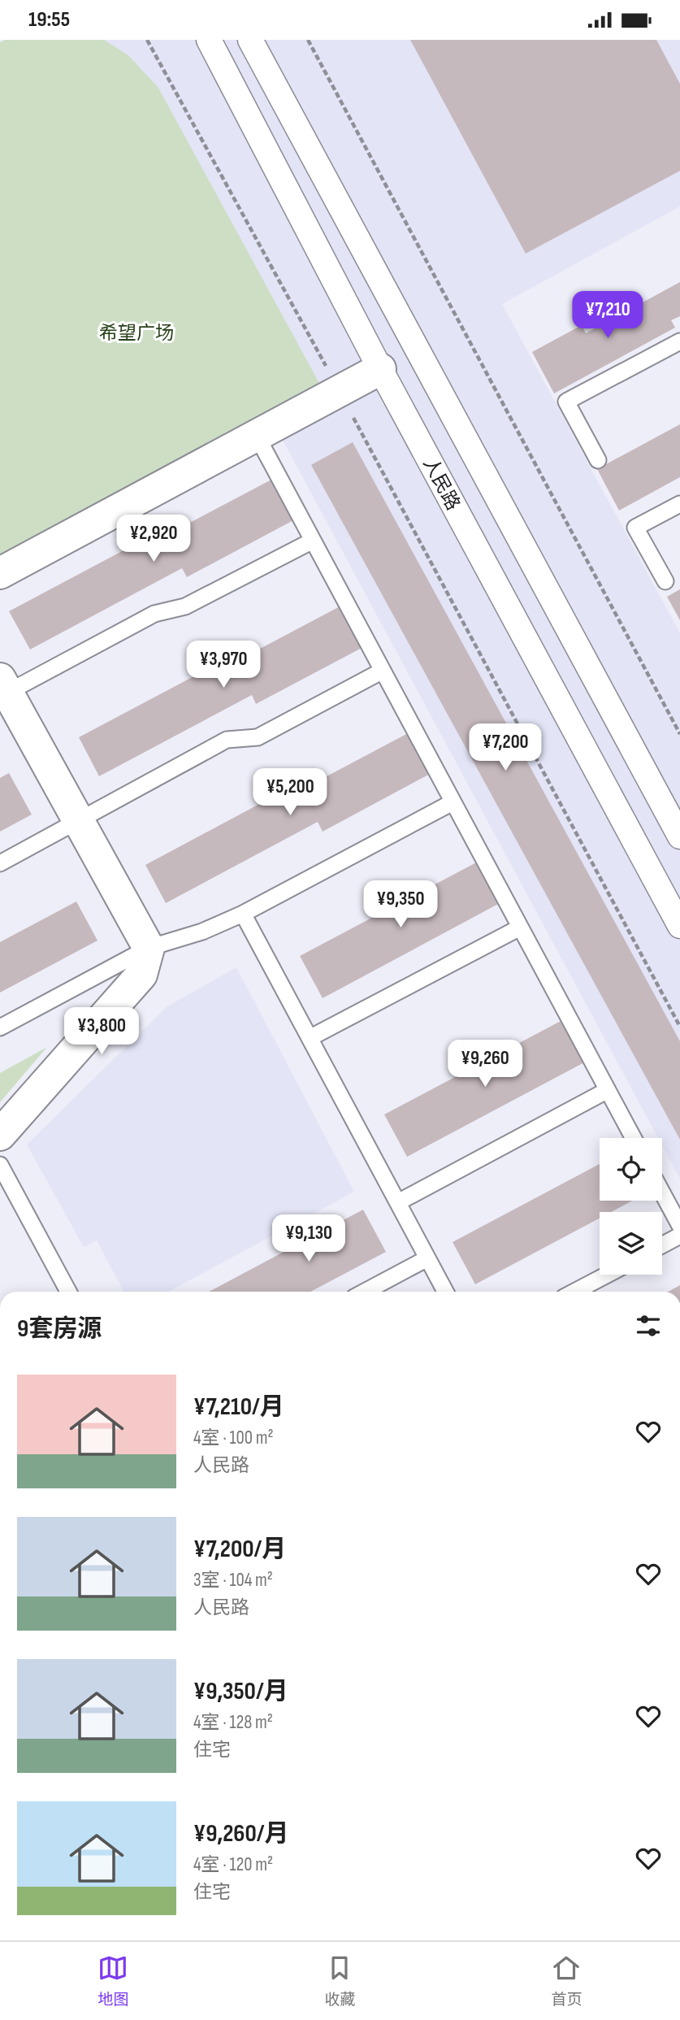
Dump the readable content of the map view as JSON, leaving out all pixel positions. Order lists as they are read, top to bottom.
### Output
{
  "streets": {
    "street": ["人民路"]
  },
  "parks": ["希望广场"],
  "page": {
    "status": "19:55",
    "price": [
      "¥7,210",
      "¥2,920",
      "¥3,970",
      "¥7,200",
      "¥5,200",
      "¥9,350",
      "¥3,800",
      "¥9,260",
      "¥9,130"
    ],
    "heading": "9套房源",
    "list": [
      {
        "name": "¥7,210/月",
        "note": "4室 · 100 m² · 人民路"
      },
      {
        "name": "¥7,200/月",
        "note": "3室 · 104 m² · 人民路"
      },
      {
        "name": "¥9,350/月",
        "note": "4室 · 128 m² · 住宅"
      },
      {
        "name": "¥9,260/月",
        "note": "4室 · 120 m² · 住宅"
      }
    ],
    "tabs": ["地图", "收藏", "首页"]
  }
}
